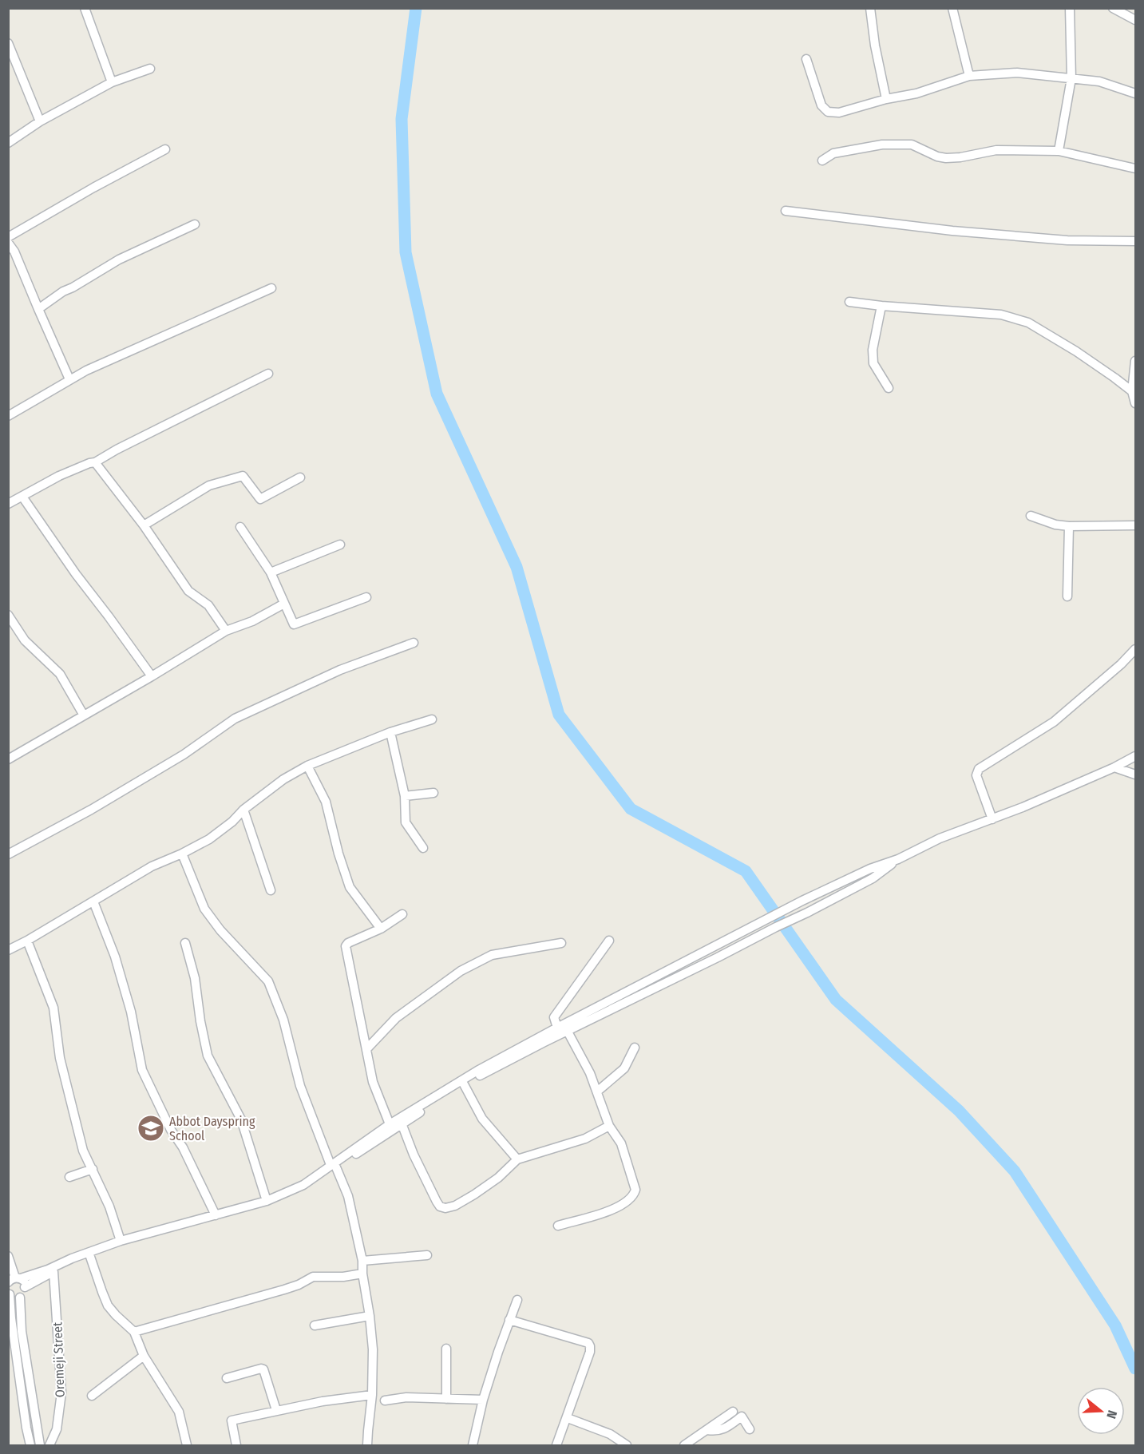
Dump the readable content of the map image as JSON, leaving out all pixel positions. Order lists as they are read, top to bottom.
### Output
{
  "streets": {
    "street": ["Oremeji Street"]
  },
  "places": {
    "school or university": ["Abbot Dayspring School"]
  },
  "north": "right"
}
